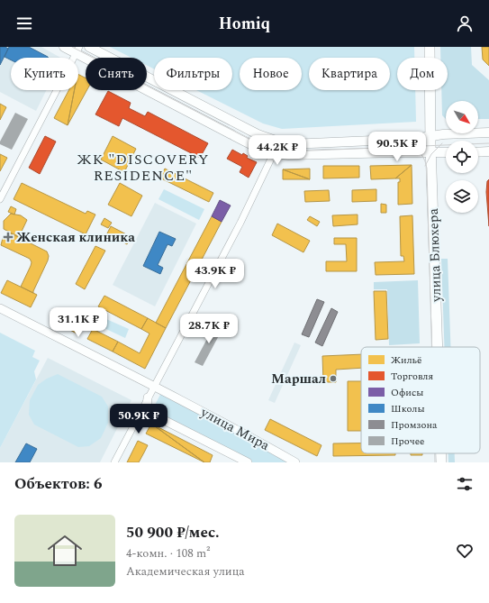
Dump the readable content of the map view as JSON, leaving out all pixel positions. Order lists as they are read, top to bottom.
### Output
{
  "streets": {
    "main road": ["улица Блюхера"],
    "street": ["улица Мира"]
  },
  "districts": ["ЖК \"DISCOVERY RESIDENCE\""],
  "places": {
    "health": ["Женская клиника"],
    "other": ["Маршал"]
  },
  "legend": [
    "Жильё",
    "Торговля",
    "Офисы",
    "Школы",
    "Промзона",
    "Прочее"
  ],
  "north": "bottom right",
  "page": {
    "header": "Homiq",
    "chip": [
      "Купить",
      "Снять",
      "Фильтры",
      "Новое",
      "Квартира",
      "Дом"
    ],
    "price": [
      "90.5K ₽",
      "44.2K ₽",
      "43.9K ₽",
      "31.1K ₽",
      "28.7K ₽",
      "50.9K ₽"
    ],
    "heading": "Объектов: 6",
    "list": [
      {
        "name": "50 900 ₽/мес.",
        "note": "4-комн. · 108 m² · Академическая улица"
      }
    ]
  }
}
